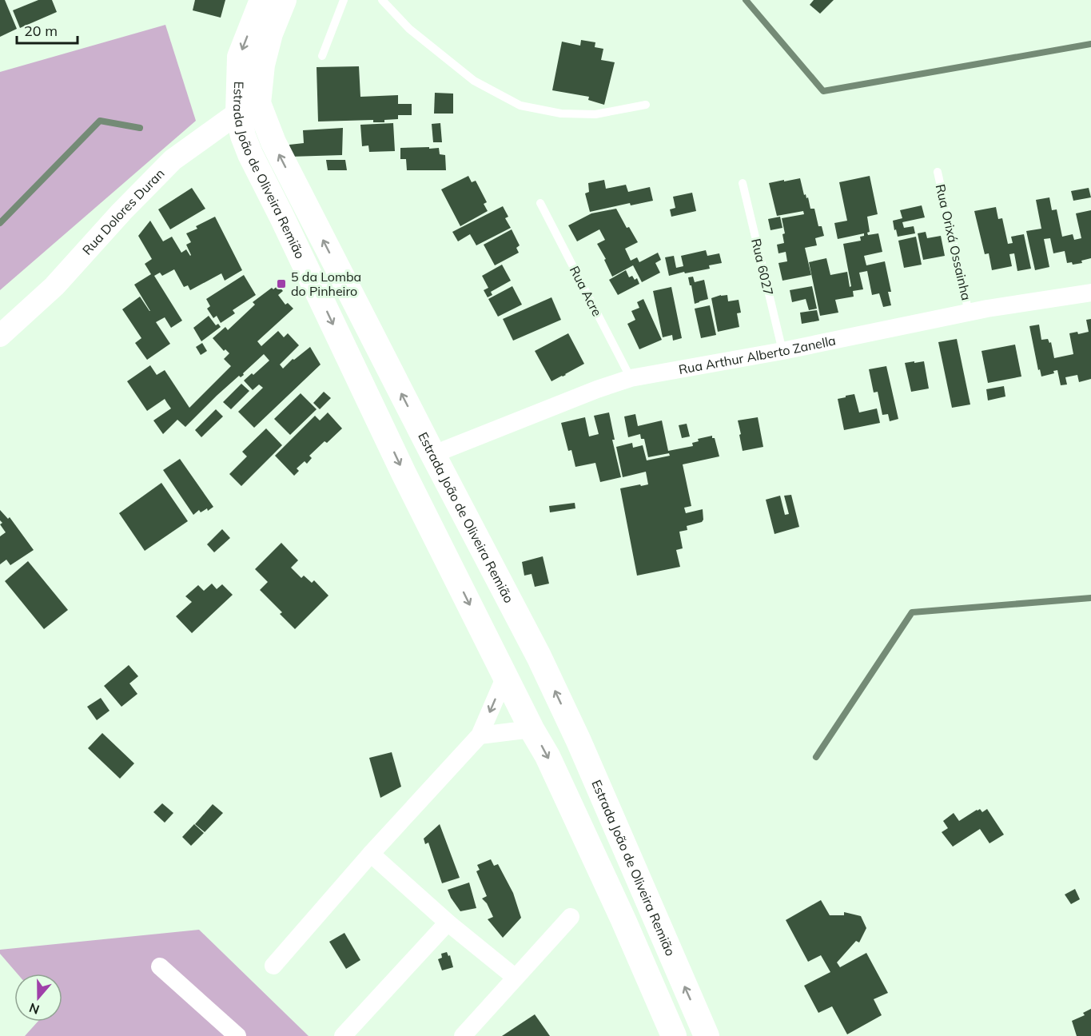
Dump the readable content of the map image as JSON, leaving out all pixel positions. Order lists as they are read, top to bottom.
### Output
{
  "streets": {
    "main road": ["Estrada João de Oliveira Remião"],
    "street": ["Rua Dolores Duran", "Rua Arthur Alberto Zanella"],
    "lane": ["Rua Orixá Ossainha", "Rua 6027", "Rua Acre"]
  },
  "crossings": [
    ["Estrada João de Oliveira Remião", "Rua Dolores Duran"],
    ["Estrada João de Oliveira Remião", "Rua Arthur Alberto Zanella"],
    ["Rua Orixá Ossainha", "Rua Arthur Alberto Zanella"],
    ["Rua 6027", "Rua Arthur Alberto Zanella"],
    ["Rua Acre", "Rua Arthur Alberto Zanella"]
  ],
  "places": {
    "transit": ["5 da Lomba do Pinheiro"]
  },
  "scale_bar": "20 m",
  "north": "bottom"
}
